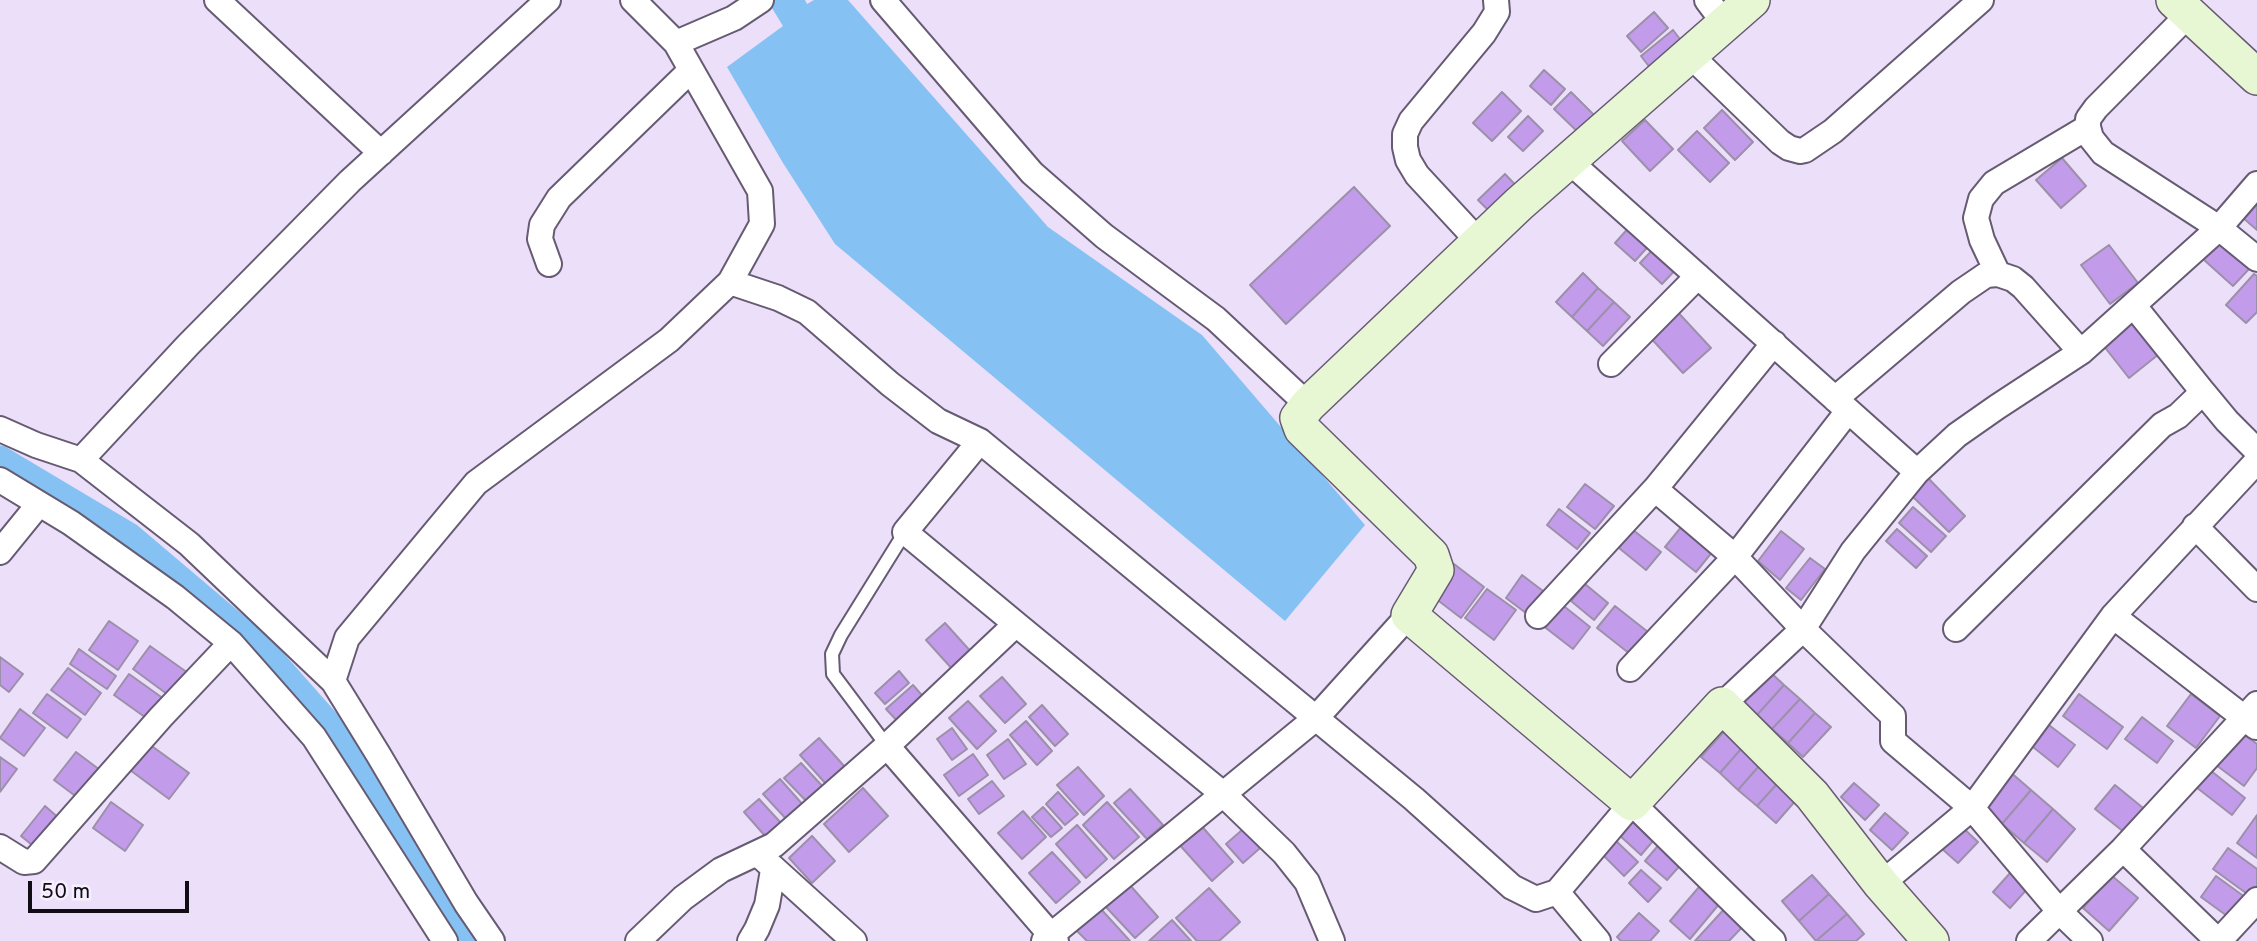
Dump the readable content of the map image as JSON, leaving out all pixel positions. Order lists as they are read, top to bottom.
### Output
{
  "scale_bar": "50 m"
}
